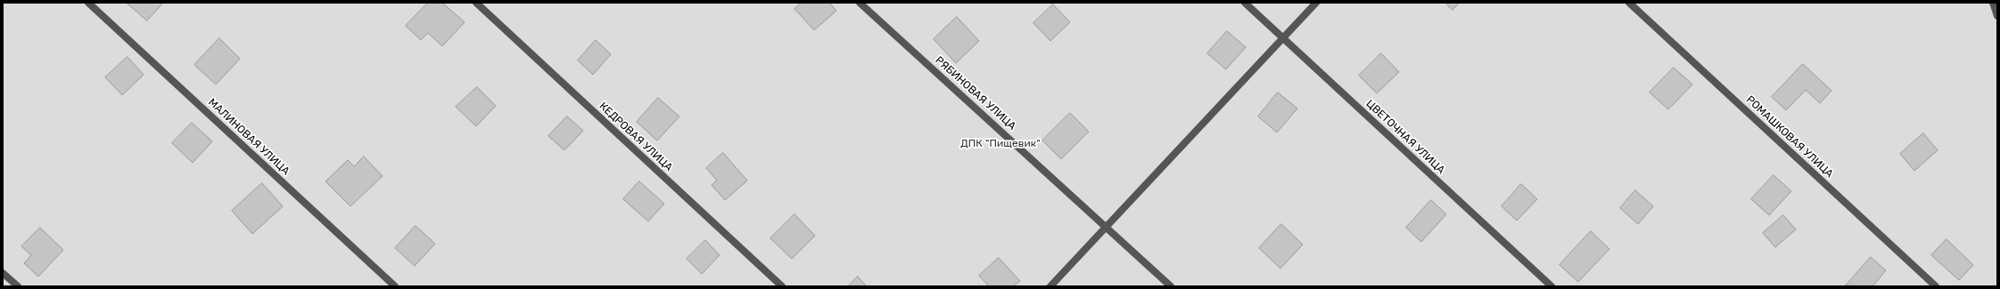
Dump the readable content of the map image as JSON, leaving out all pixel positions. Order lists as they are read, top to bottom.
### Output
{
  "streets": {
    "street": [
      "РЯБИНОВАЯ УЛИЦА",
      "МАЛИНОВАЯ УЛИЦА",
      "КЕДРОВАЯ УЛИЦА",
      "ЦВЕТОЧНАЯ УЛИЦА",
      "РОМАШКОВАЯ УЛИЦА"
    ]
  },
  "parks": ["ДПК \"Пищевик\""]
}
